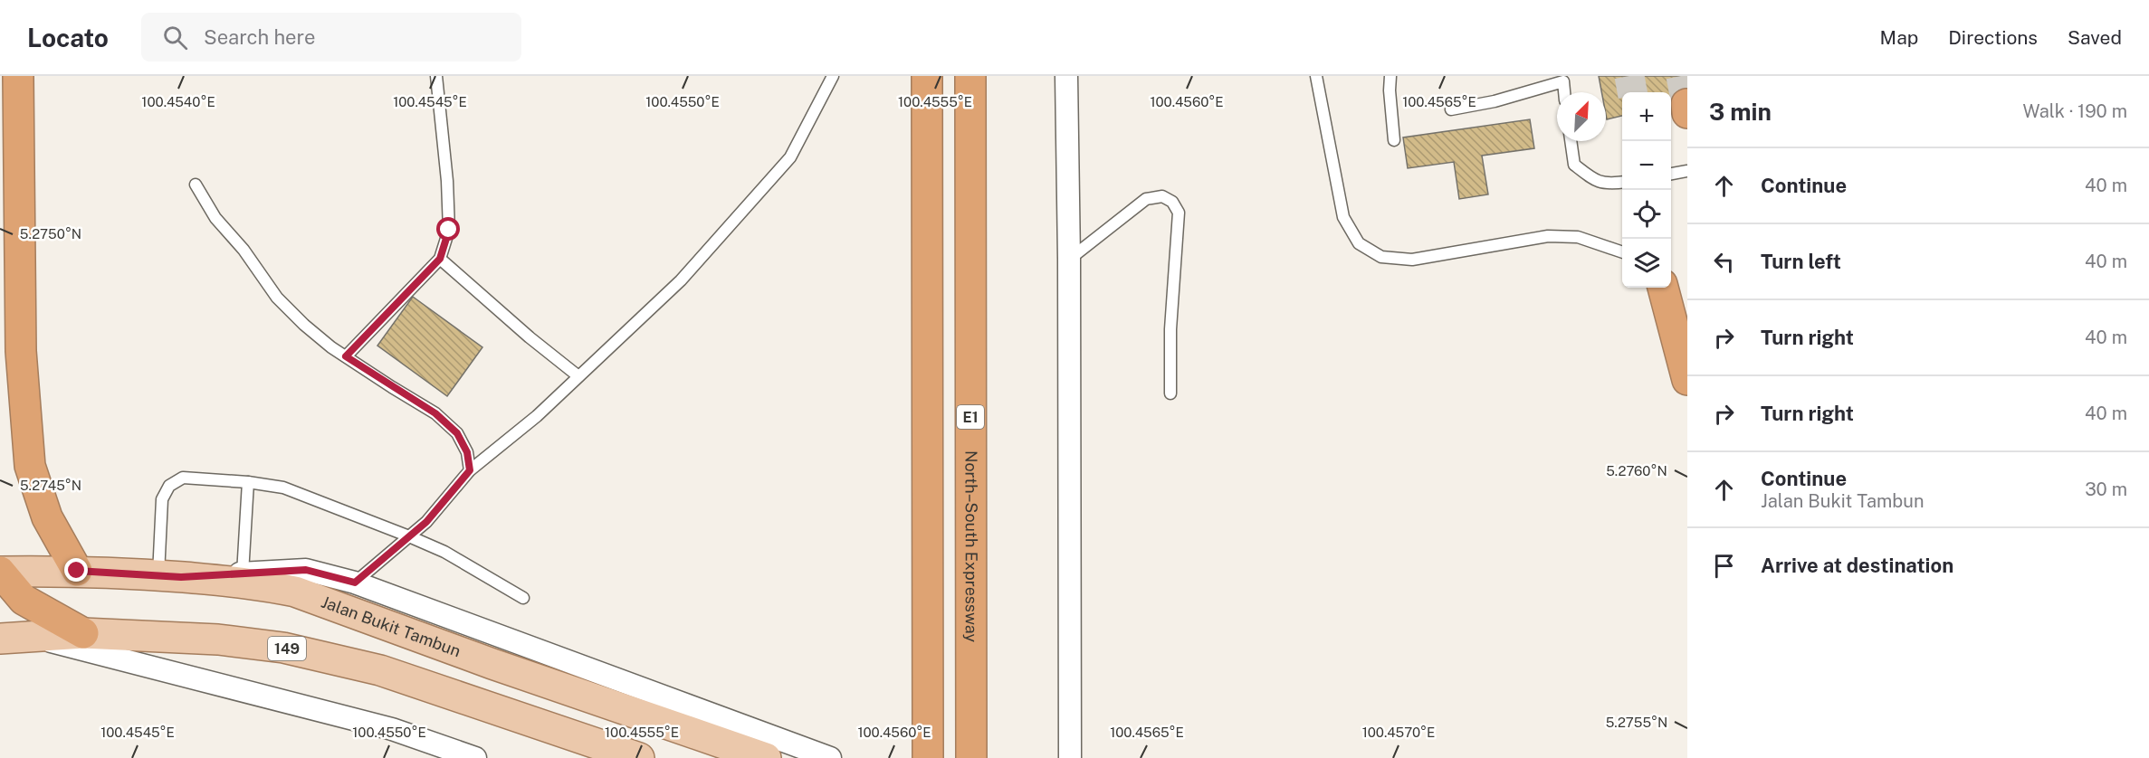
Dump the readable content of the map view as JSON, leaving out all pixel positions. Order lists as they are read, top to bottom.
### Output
{
  "streets": {
    "highway": ["E1", "North–South Expressway"],
    "main road": ["Jalan Bukit Tambun", "149"]
  },
  "north": "top right",
  "page": {
    "header": "Locato",
    "search": "Search here",
    "nav": ["Map", "Directions", "Saved"],
    "heading": ["3 min", "Walk · 190 m"],
    "map_buttons": ["+", "−"],
    "list": [
      ["Continue", "40 m"],
      ["Turn left", "40 m"],
      ["Turn right", "40 m"],
      ["Turn right", "40 m"],
      ["Continue", "Jalan Bukit Tambun", "30 m"],
      "Arrive at destination"
    ]
  },
  "coordinates": [
    "100.4540°E",
    "100.4545°E",
    "100.4550°E",
    "100.4555°E",
    "100.4560°E",
    "100.4565°E",
    "5.2750°N",
    "5.2760°N",
    "5.2745°N",
    "5.2755°N",
    "100.4570°E"
  ]
}
